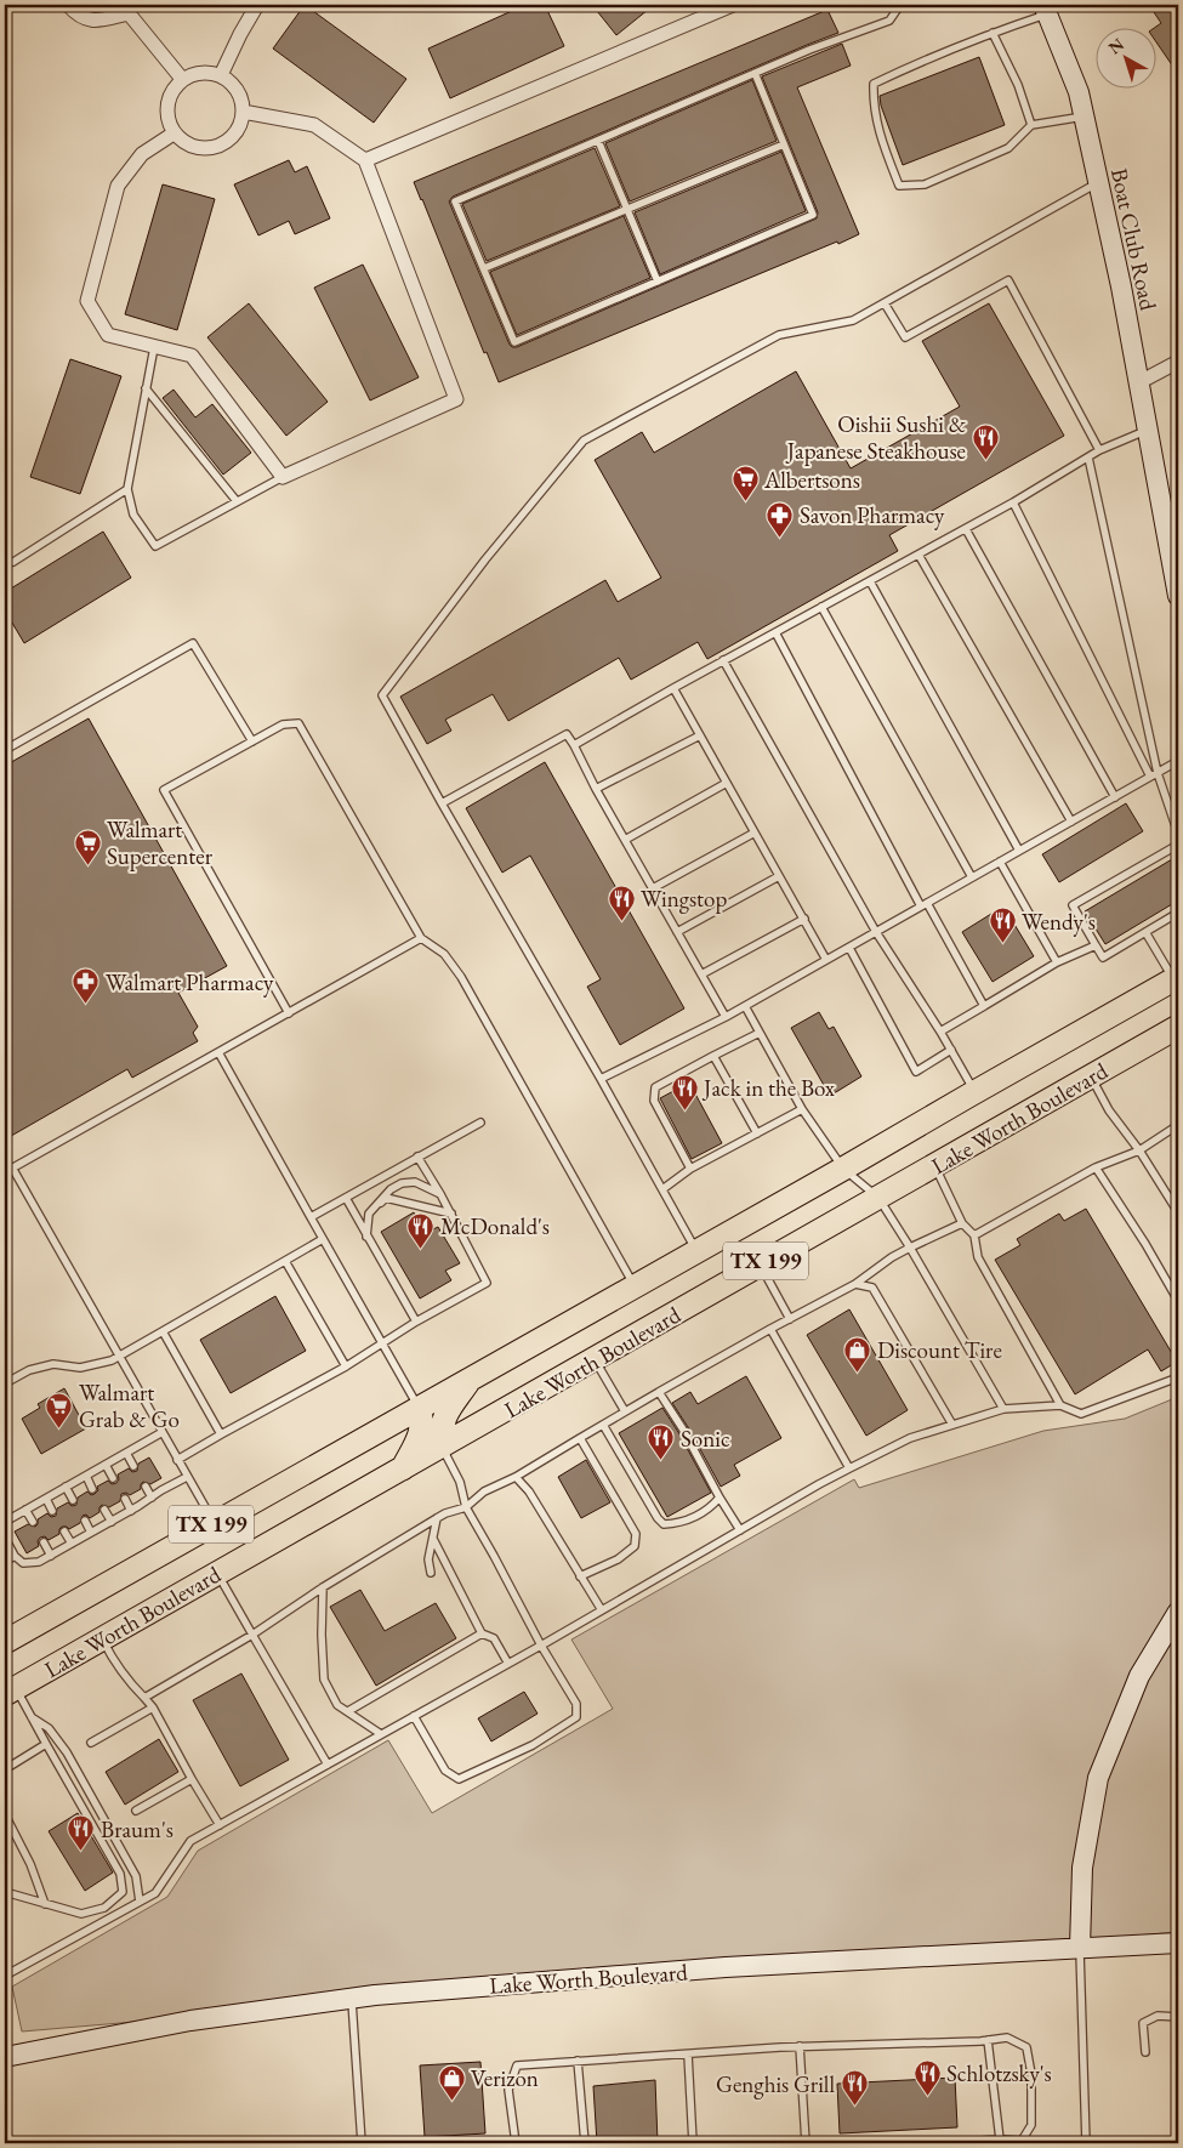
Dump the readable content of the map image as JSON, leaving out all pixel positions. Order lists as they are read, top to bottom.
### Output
{
  "streets": {
    "highway": ["Lake Worth Boulevard", "TX 199"],
    "main road": ["Boat Club Road"]
  },
  "places": {
    "restaurant": [
      "Oishii Sushi & Japanese Steakhouse",
      "Wingstop",
      "Wendy's",
      "Jack in the Box",
      "McDonald's",
      "Sonic",
      "Braum's",
      "Schlotzsky's",
      "Genghis Grill"
    ],
    "supermarket": ["Albertsons", "Walmart Supercenter", "Walmart Grab & Go"],
    "pharmacy": ["Savon Pharmacy", "Walmart Pharmacy"],
    "shop": ["Discount Tire", "Verizon"]
  },
  "north": "top left"
}
